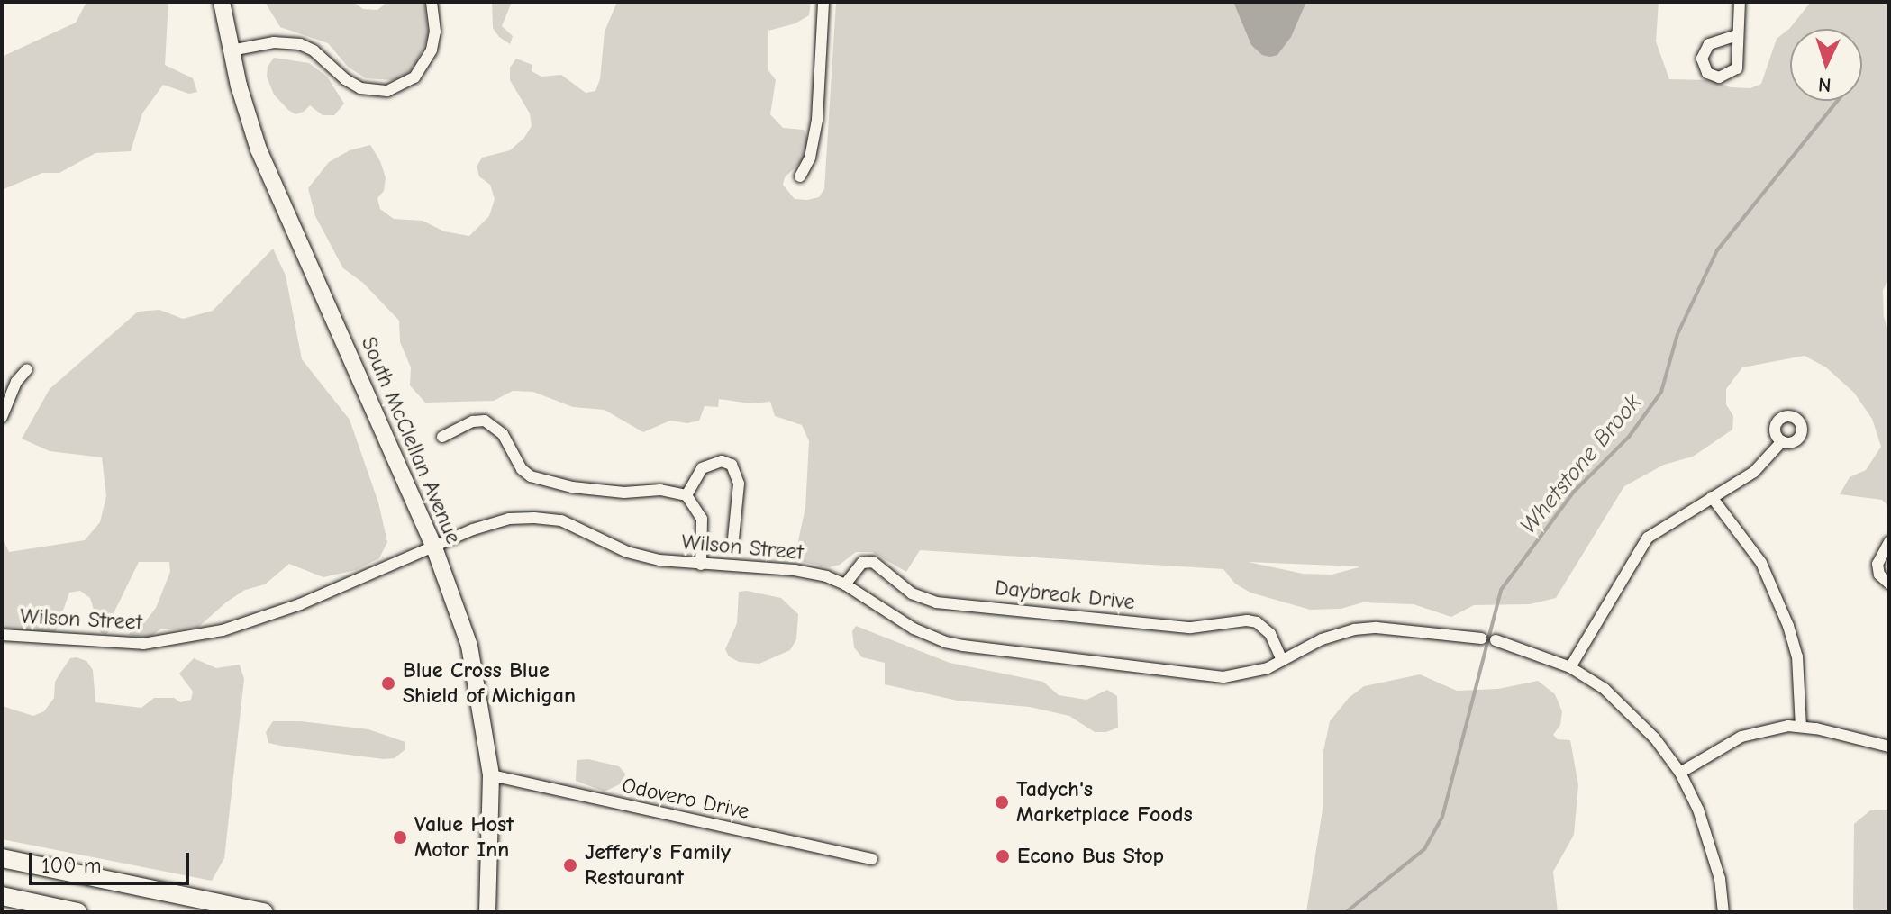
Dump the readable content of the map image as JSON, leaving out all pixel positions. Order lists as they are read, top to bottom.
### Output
{
  "streets": {
    "main road": ["South McClellan Avenue"],
    "street": ["Wilson Street", "Daybreak Drive", "Odovero Drive"]
  },
  "crossings": [
    ["South McClellan Avenue", "Wilson Street"],
    ["South McClellan Avenue", "Odovero Drive"],
    ["Wilson Street", "Daybreak Drive"]
  ],
  "water": ["Whetstone Brook"],
  "places": [
    "Blue Cross Blue Shield of Michigan",
    "Tadych's Marketplace Foods",
    "Value Host Motor Inn",
    "Econo Bus Stop",
    "Jeffery's Family Restaurant"
  ],
  "scale_bar": "100 m",
  "north": "bottom"
}
